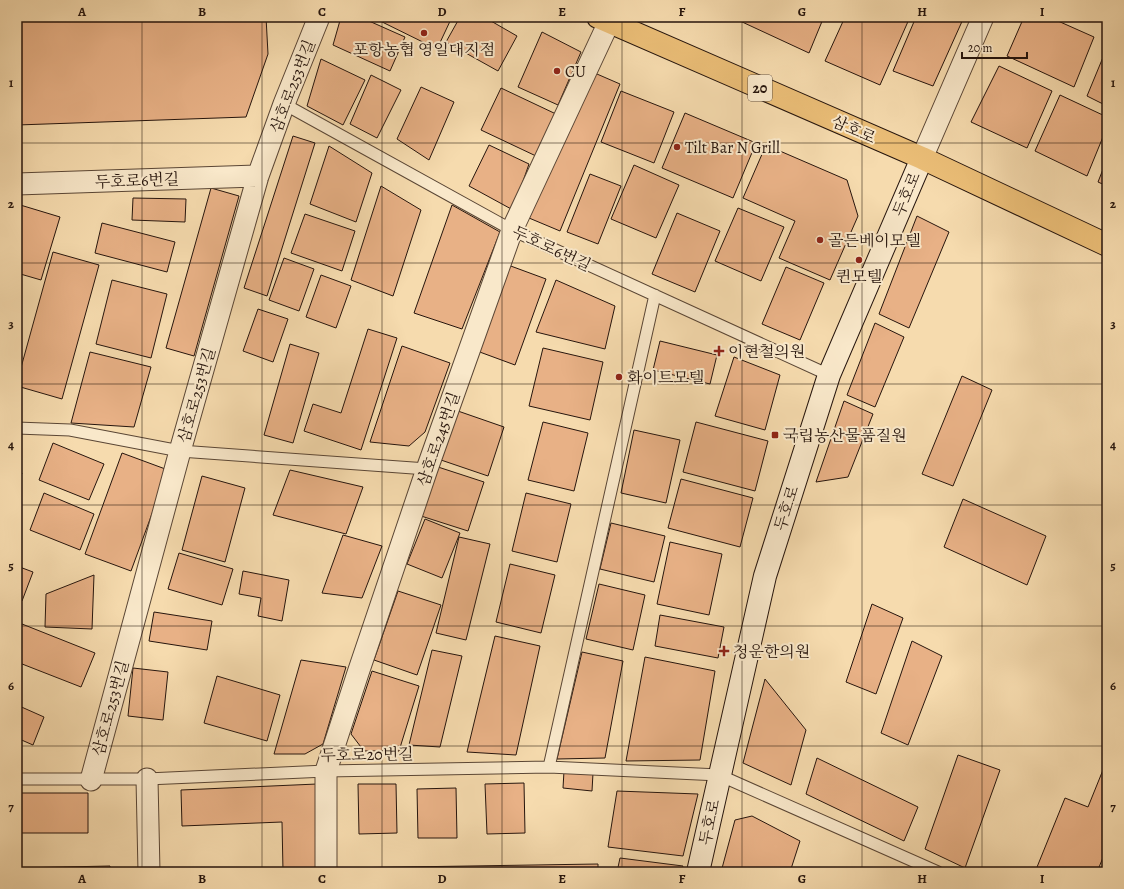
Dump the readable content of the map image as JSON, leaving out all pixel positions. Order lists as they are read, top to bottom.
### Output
{
  "streets": {
    "main road": ["20", "삼호로"],
    "street": [
      "삼호로253번길",
      "두호로6번길",
      "두호로",
      "삼호로245번길"
    ],
    "lane": ["두호로20번길"]
  },
  "crossings": [
    ["삼호로253번길", "두호로6번길"],
    ["삼호로253번길", "두호로20번길"],
    ["삼호로", "두호로"],
    ["삼호로", "삼호로245번길"],
    ["두호로6번길", "두호로"],
    ["두호로6번길", "삼호로245번길"],
    ["두호로", "두호로20번길"],
    ["삼호로245번길", "두호로20번길"]
  ],
  "places": {
    "other": [
      "포항농협 영일대지점",
      "CU",
      "Tilt Bar N Grill",
      "골든베이모텔",
      "퀸모텔",
      "화이트모텔"
    ],
    "health": ["이현철의원", "청운한의원"],
    "transit": ["국립농산물품질원"]
  },
  "scale_bar": "20 m",
  "grid": {
    "columns": [
      "A",
      "B",
      "C",
      "D",
      "E",
      "F",
      "G",
      "H",
      "I"
    ],
    "rows": [
      "1",
      "2",
      "3",
      "4",
      "5",
      "6",
      "7"
    ]
  }
}
